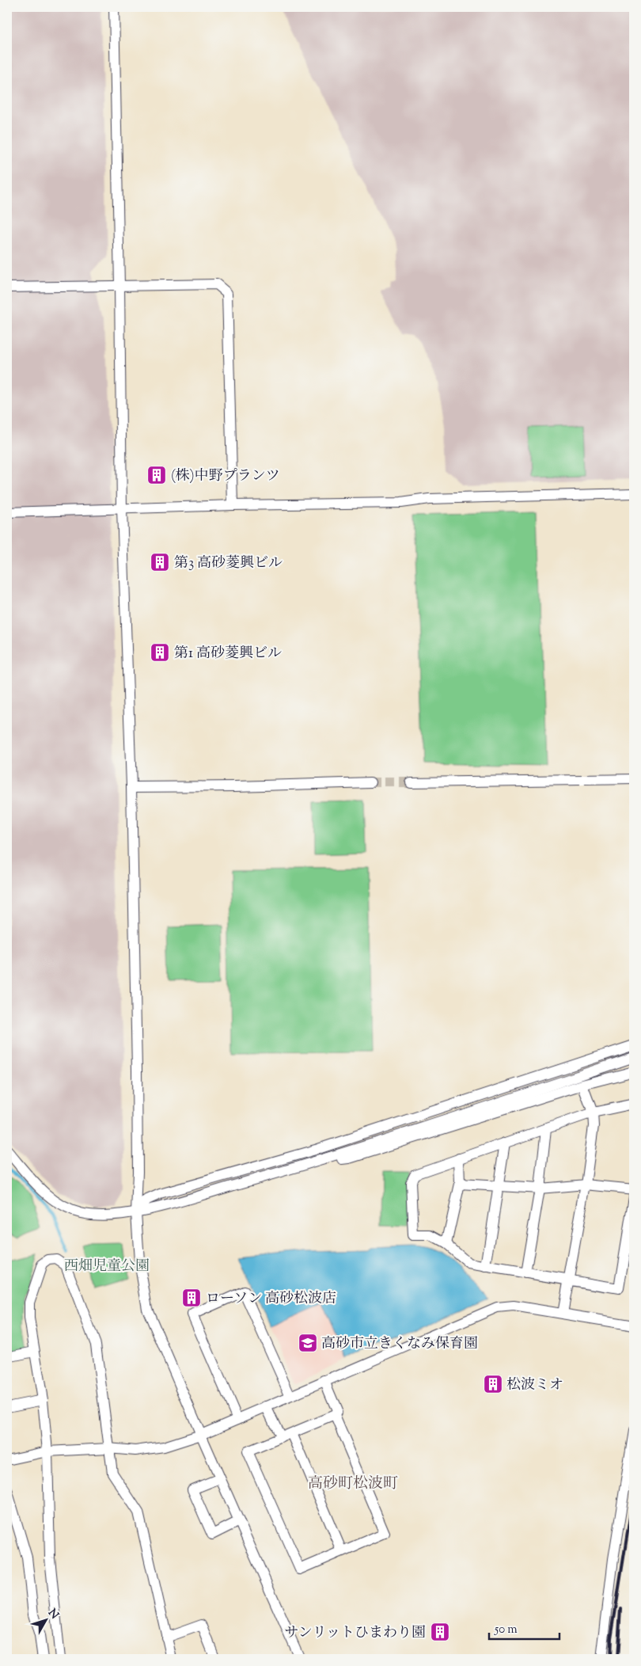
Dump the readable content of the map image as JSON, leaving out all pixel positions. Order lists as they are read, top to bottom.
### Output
{
  "districts": ["高砂町松波町"],
  "parks": ["西畑児童公園"],
  "places": {
    "building": [
      "(株)中野プランツ",
      "第3 高砂菱興ビル",
      "第1 高砂菱興ビル",
      "ローソン 高砂松波店",
      "松波ミオ",
      "サンリットひまわり園"
    ],
    "school or university": ["高砂市立きくなみ保育園"]
  },
  "scale_bar": "50 m",
  "north": "top right"
}
